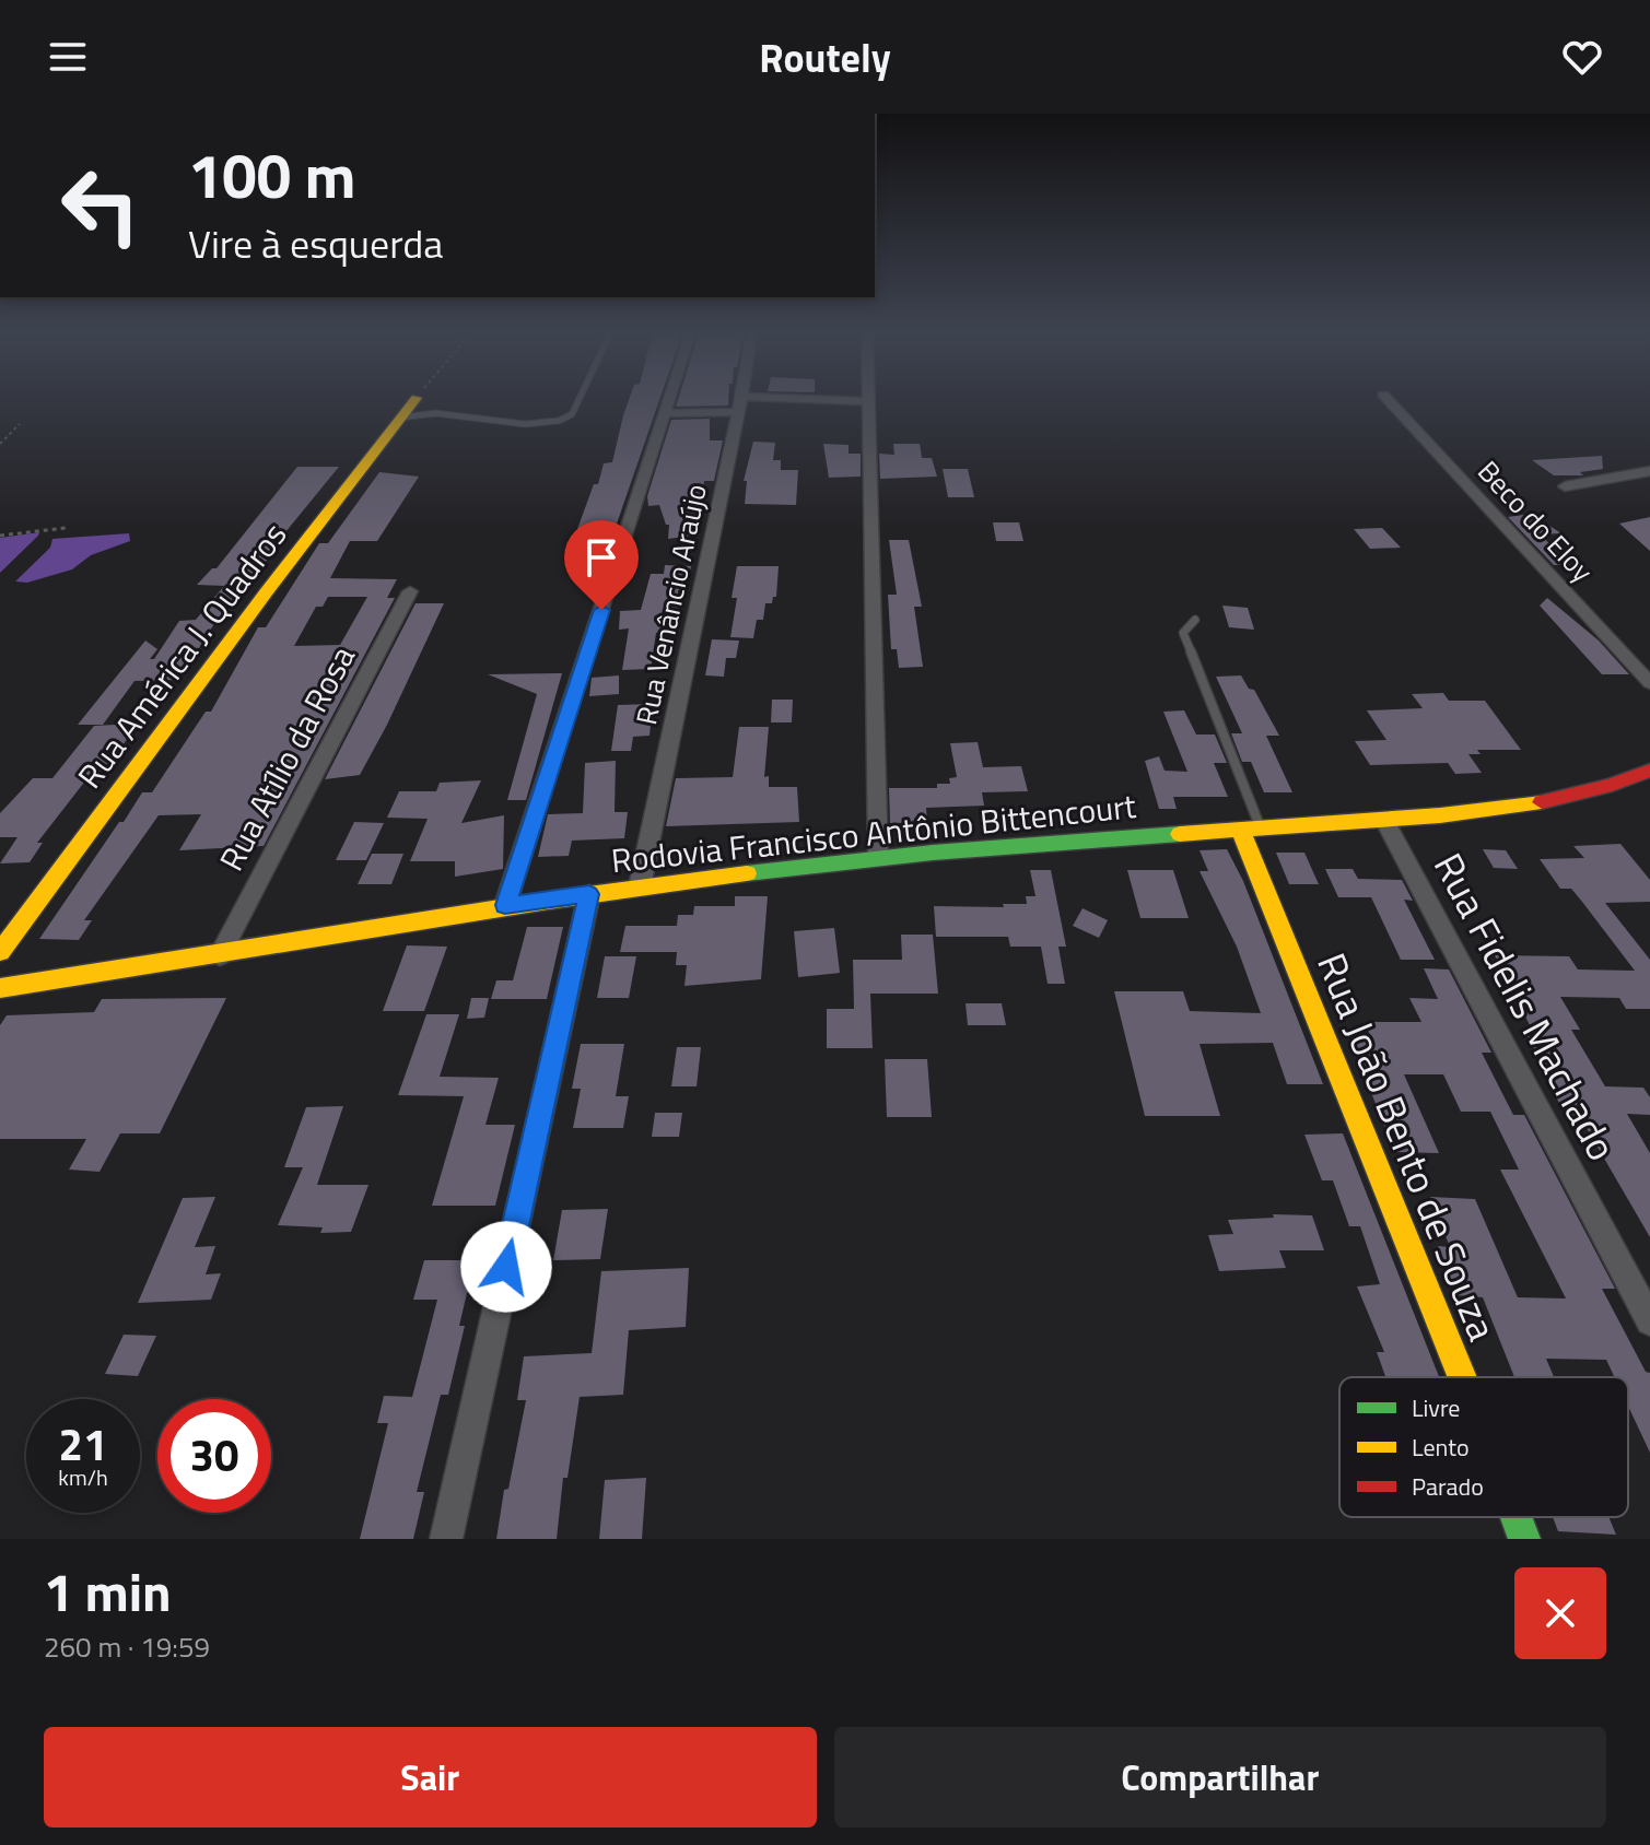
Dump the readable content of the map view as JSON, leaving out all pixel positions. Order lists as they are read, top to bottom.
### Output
{
  "streets": {
    "street": [
      "Beco do Eloy",
      "Rua Venâncio Araújo",
      "Rua América J. Quadros",
      "Rua Atílio da Rosa",
      "Rodovia Francisco Antônio Bittencourt",
      "Rua Fidelis Machado",
      "Rua João Bento de Souza"
    ]
  },
  "crossings": [
    ["Rua Venâncio Araújo", "Rodovia Francisco Antônio Bittencourt"],
    ["Rua Atílio da Rosa", "Rodovia Francisco Antônio Bittencourt"],
    ["Rodovia Francisco Antônio Bittencourt", "Rua Fidelis Machado"],
    ["Rodovia Francisco Antônio Bittencourt", "Rua João Bento de Souza"]
  ],
  "legend": ["Livre", "Lento", "Parado"],
  "page": {
    "header": "Routely",
    "turn": ["100 m", "Vire à esquerda"],
    "speed": "21 km/h",
    "limit": "30",
    "heading": ["1 min", "260 m · 19:59"],
    "buttons": ["Sair", "Compartilhar"]
  }
}
